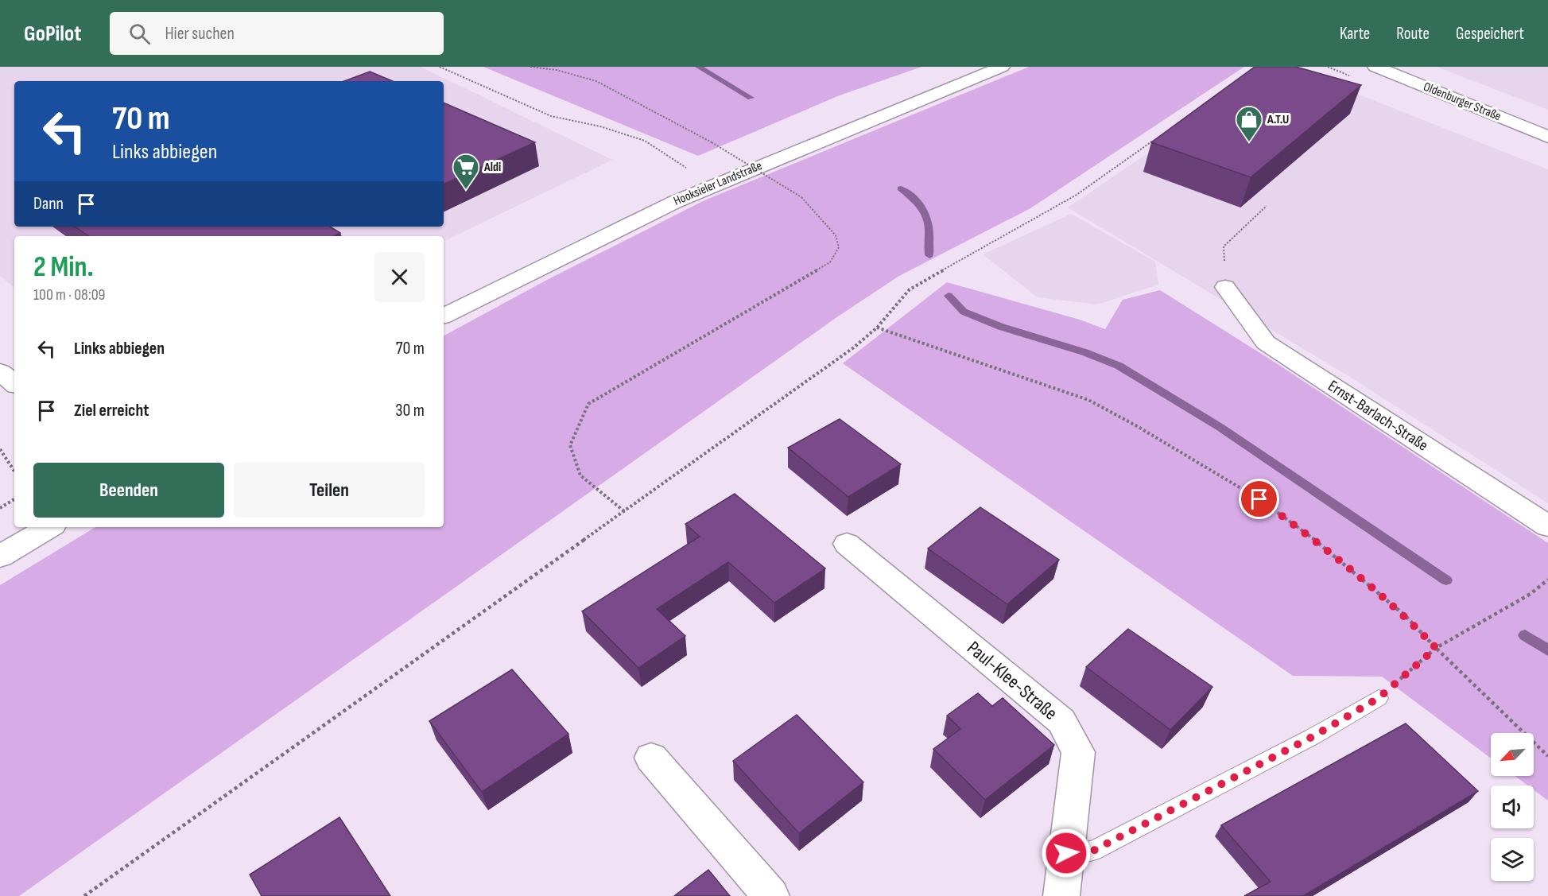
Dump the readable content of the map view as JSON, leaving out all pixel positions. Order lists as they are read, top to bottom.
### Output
{
  "streets": {
    "main road": [
      "Oldenburger Straße",
      "Hooksieler Landstraße",
      "Ernst-Barlach-Straße",
      "Paul-Klee-Straße"
    ]
  },
  "places": {
    "shop": ["A.T.U"],
    "supermarket": ["Aldi"]
  },
  "north": "bottom left",
  "page": {
    "header": "GoPilot",
    "search": "Hier suchen",
    "nav": ["Karte", "Route", "Gespeichert"],
    "turn": ["70 m", "Links abbiegen"],
    "then": "Dann",
    "heading": ["2 Min.", "100 m · 08:09"],
    "list": [
      {
        "name": "Links abbiegen",
        "value": "70 m"
      },
      {
        "name": "Ziel erreicht",
        "value": "30 m"
      }
    ],
    "buttons": ["Beenden", "Teilen"]
  }
}
